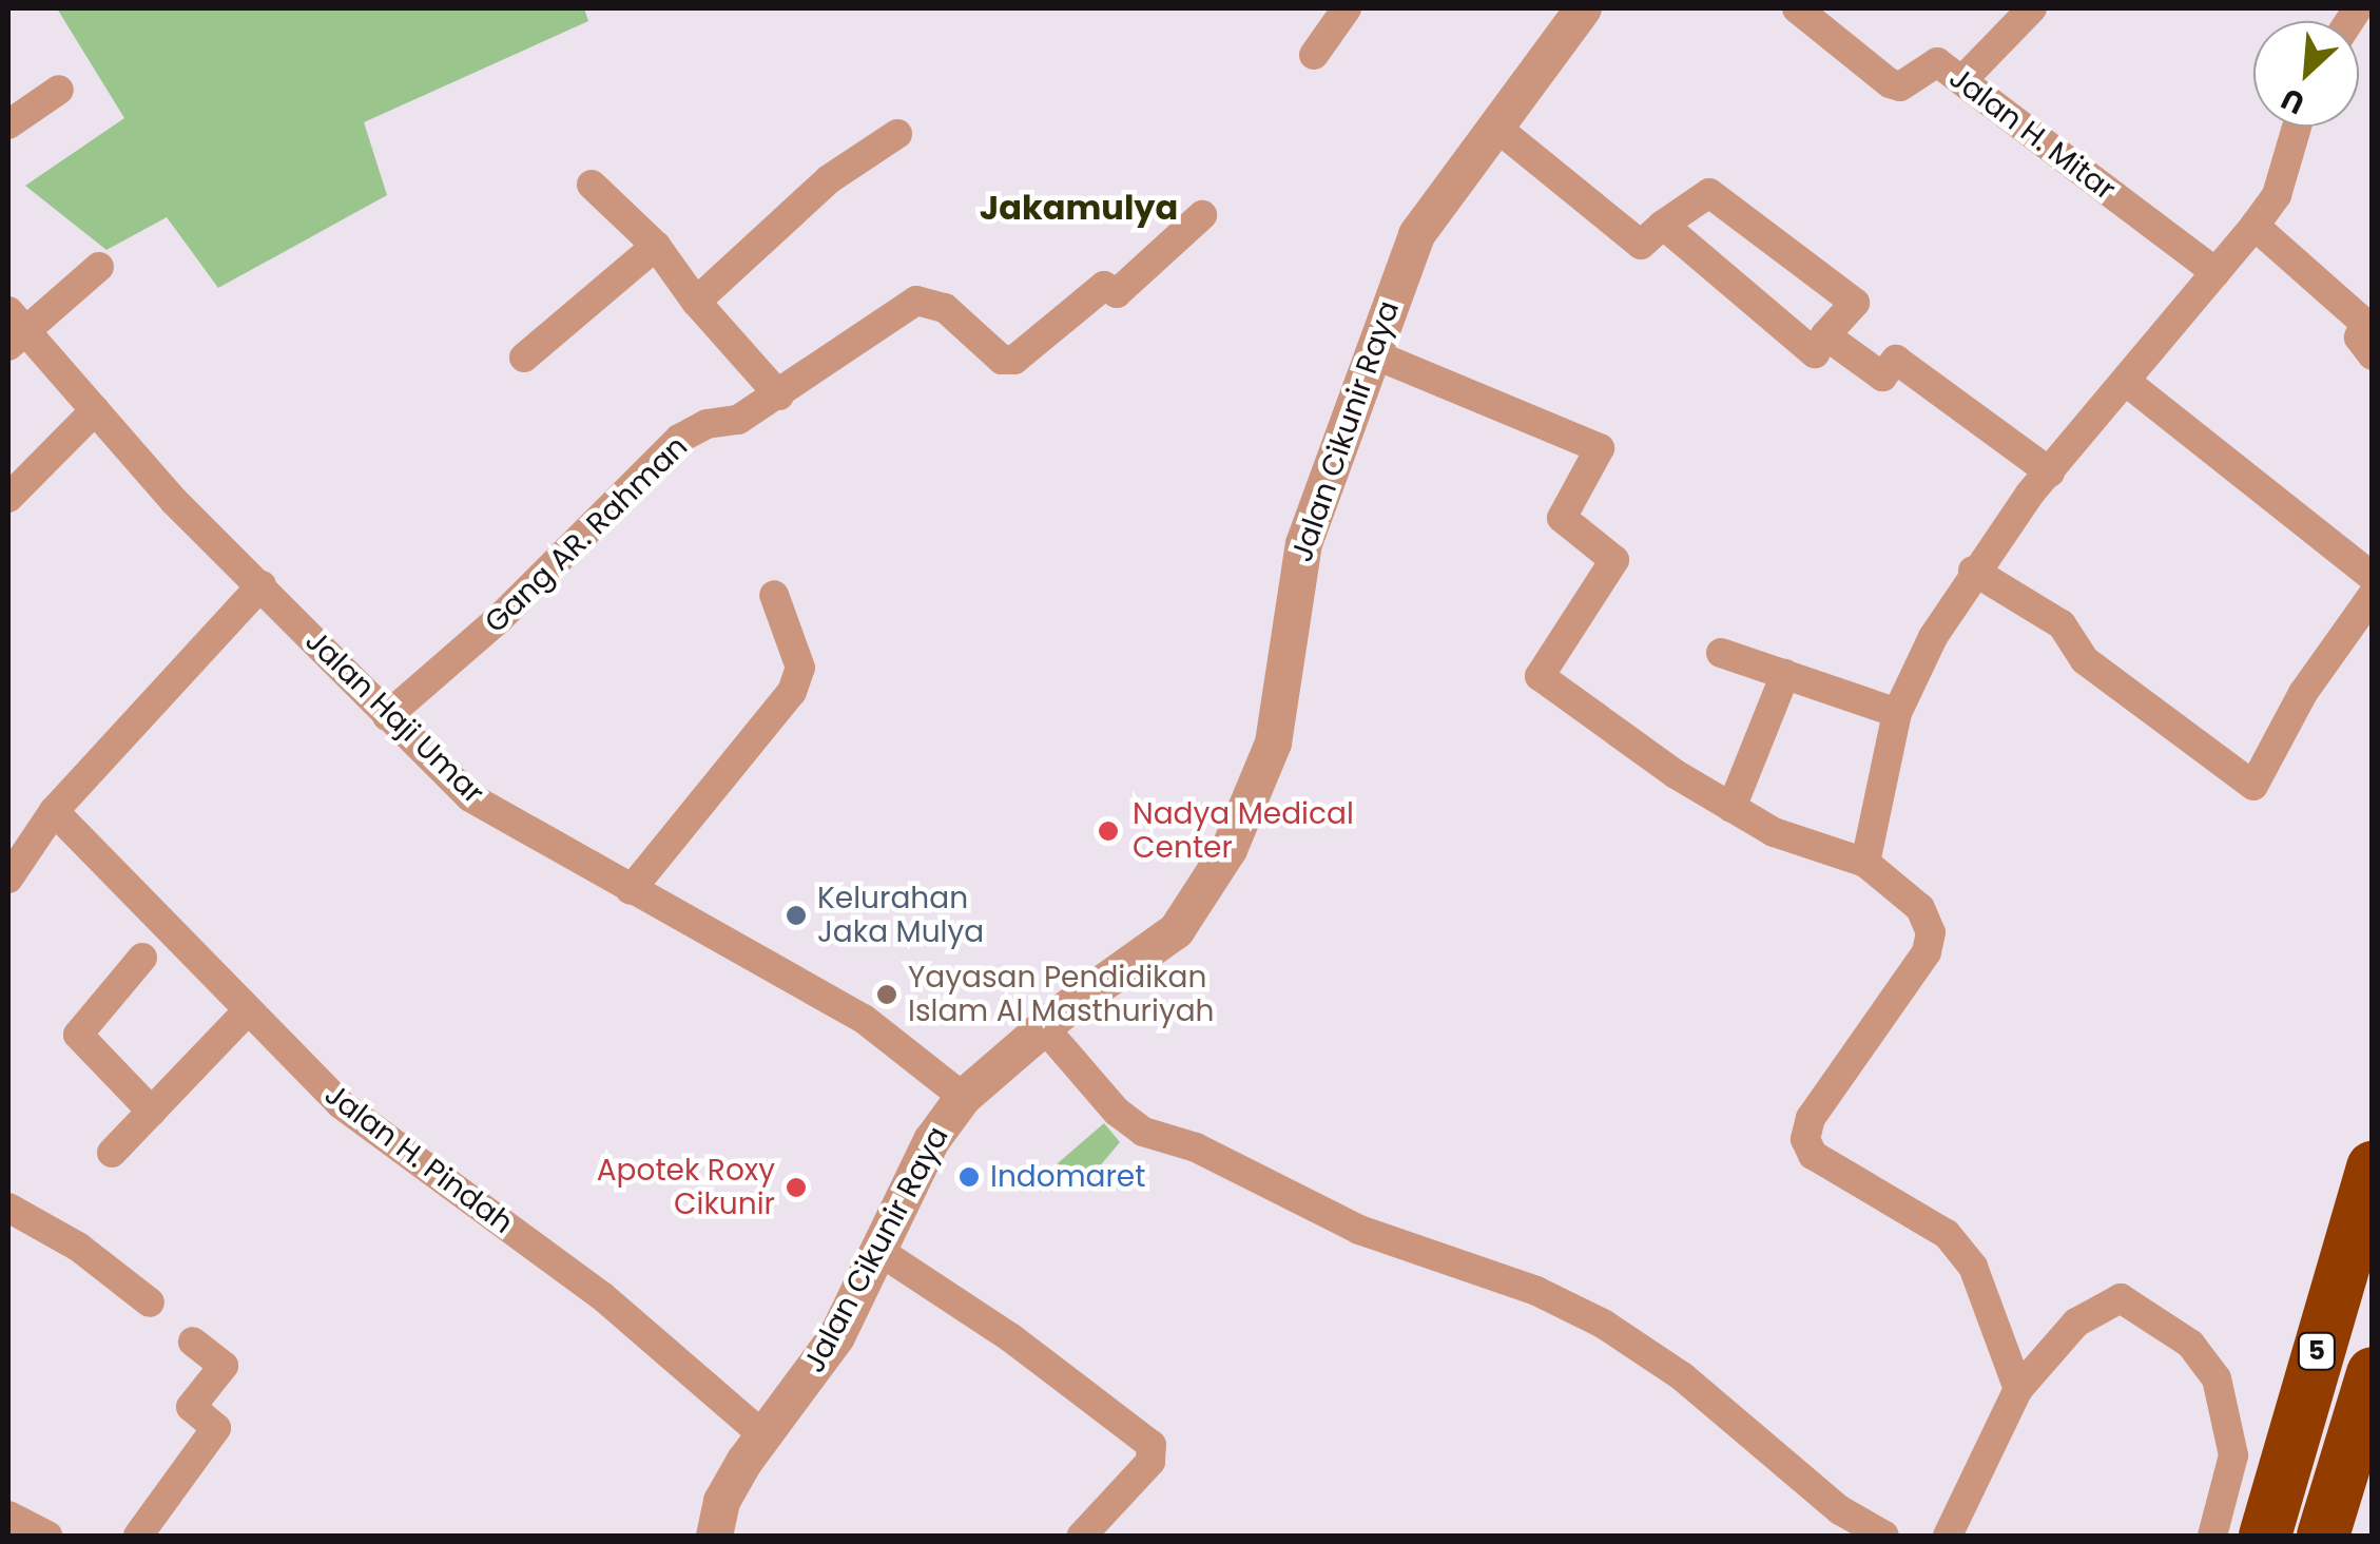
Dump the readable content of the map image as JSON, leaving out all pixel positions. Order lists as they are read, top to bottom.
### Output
{
  "streets": {
    "highway": ["5"],
    "street": [
      "Jalan H. Mitar",
      "Jalan Cikunir Raya",
      "Gang AR. Rahman",
      "Jalan Haji Umar",
      "Jalan H. Pindah"
    ]
  },
  "crossings": [
    ["Jalan Cikunir Raya", "Jalan Haji Umar"],
    ["Jalan Cikunir Raya", "Jalan H. Pindah"],
    ["Gang AR. Rahman", "Jalan Haji Umar"]
  ],
  "districts": ["Jakamulya"],
  "places": [
    "Nadya Medical Center",
    "Kelurahan Jaka Mulya",
    "Yayasan Pendidikan Islam Al Masthuriyah",
    "Indomaret",
    "Apotek Roxy Cikunir"
  ],
  "north": "bottom left"
}
